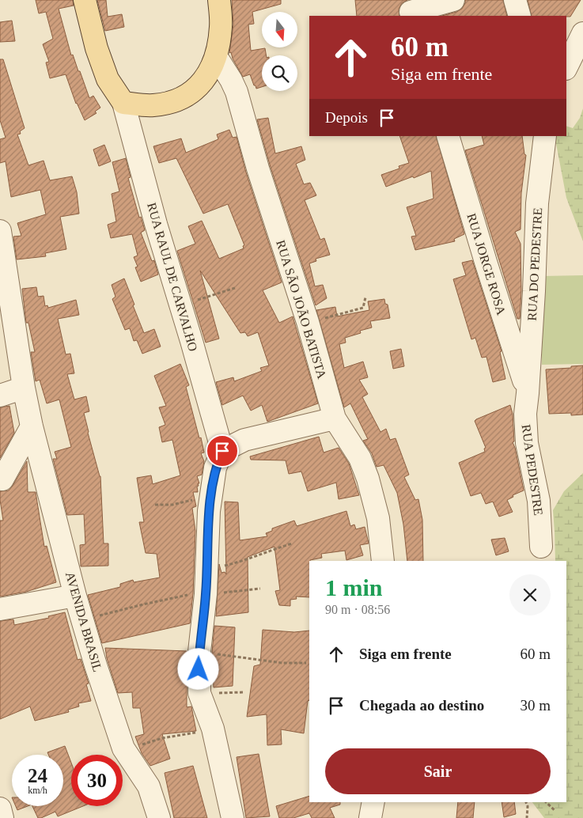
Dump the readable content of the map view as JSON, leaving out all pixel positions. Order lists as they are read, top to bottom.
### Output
{
  "streets": {
    "street": [
      "RUA JORGE ROSA",
      "RUA DO PEDESTRE",
      "RUA RAUL DE CARVALHO",
      "RUA SÃO JOÃO BATISTA",
      "RUA PEDESTRE",
      "AVENIDA BRASIL"
    ]
  },
  "crossings": [
    ["RUA JORGE ROSA", "RUA DO PEDESTRE"],
    ["RUA JORGE ROSA", "RUA PEDESTRE"],
    ["RUA DO PEDESTRE", "RUA PEDESTRE"]
  ],
  "north": "bottom",
  "page": {
    "turn": ["60 m", "Siga em frente"],
    "then": "Depois",
    "heading": ["1 min", "90 m · 08:56"],
    "list": [
      {
        "name": "Siga em frente",
        "value": "60 m"
      },
      {
        "name": "Chegada ao destino",
        "value": "30 m"
      }
    ],
    "buttons": "Sair",
    "speed": "24 km/h",
    "limit": "30"
  }
}
